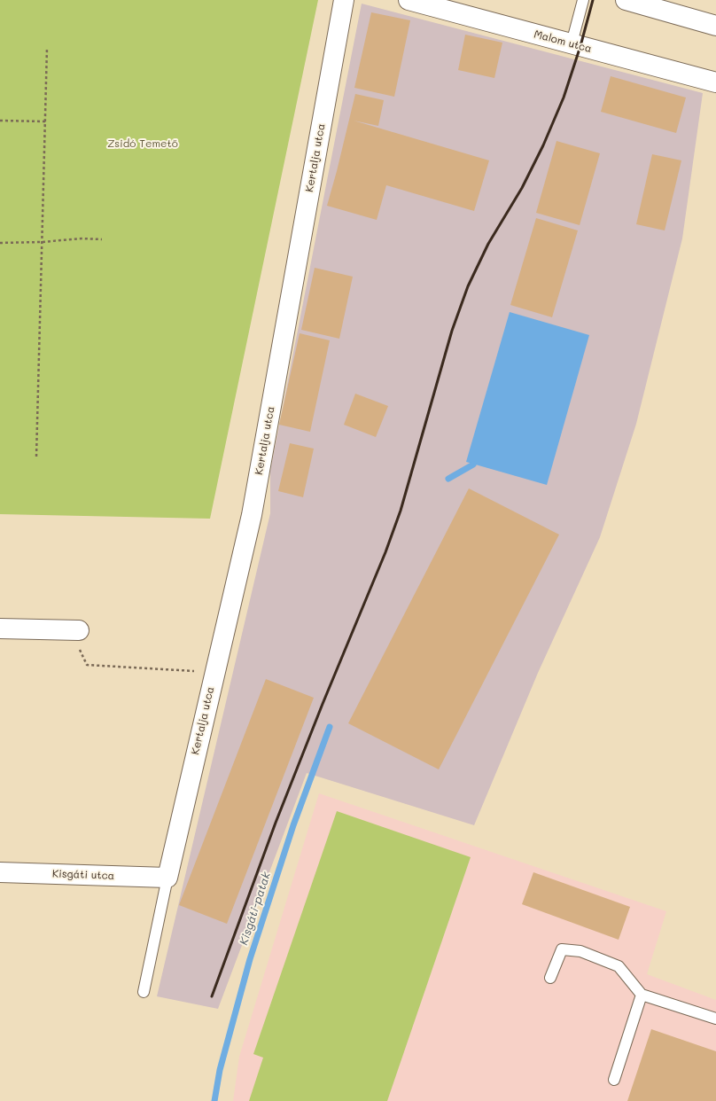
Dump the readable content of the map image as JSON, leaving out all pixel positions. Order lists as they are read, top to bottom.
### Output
{
  "streets": {
    "street": ["Malom utca", "Kertalja utca", "Kisgáti utca"]
  },
  "crossings": [
    ["Kertalja utca", "Kisgáti utca"]
  ],
  "water": ["Kisgáti-patak"],
  "parks": ["Zsidó Temető"]
}
